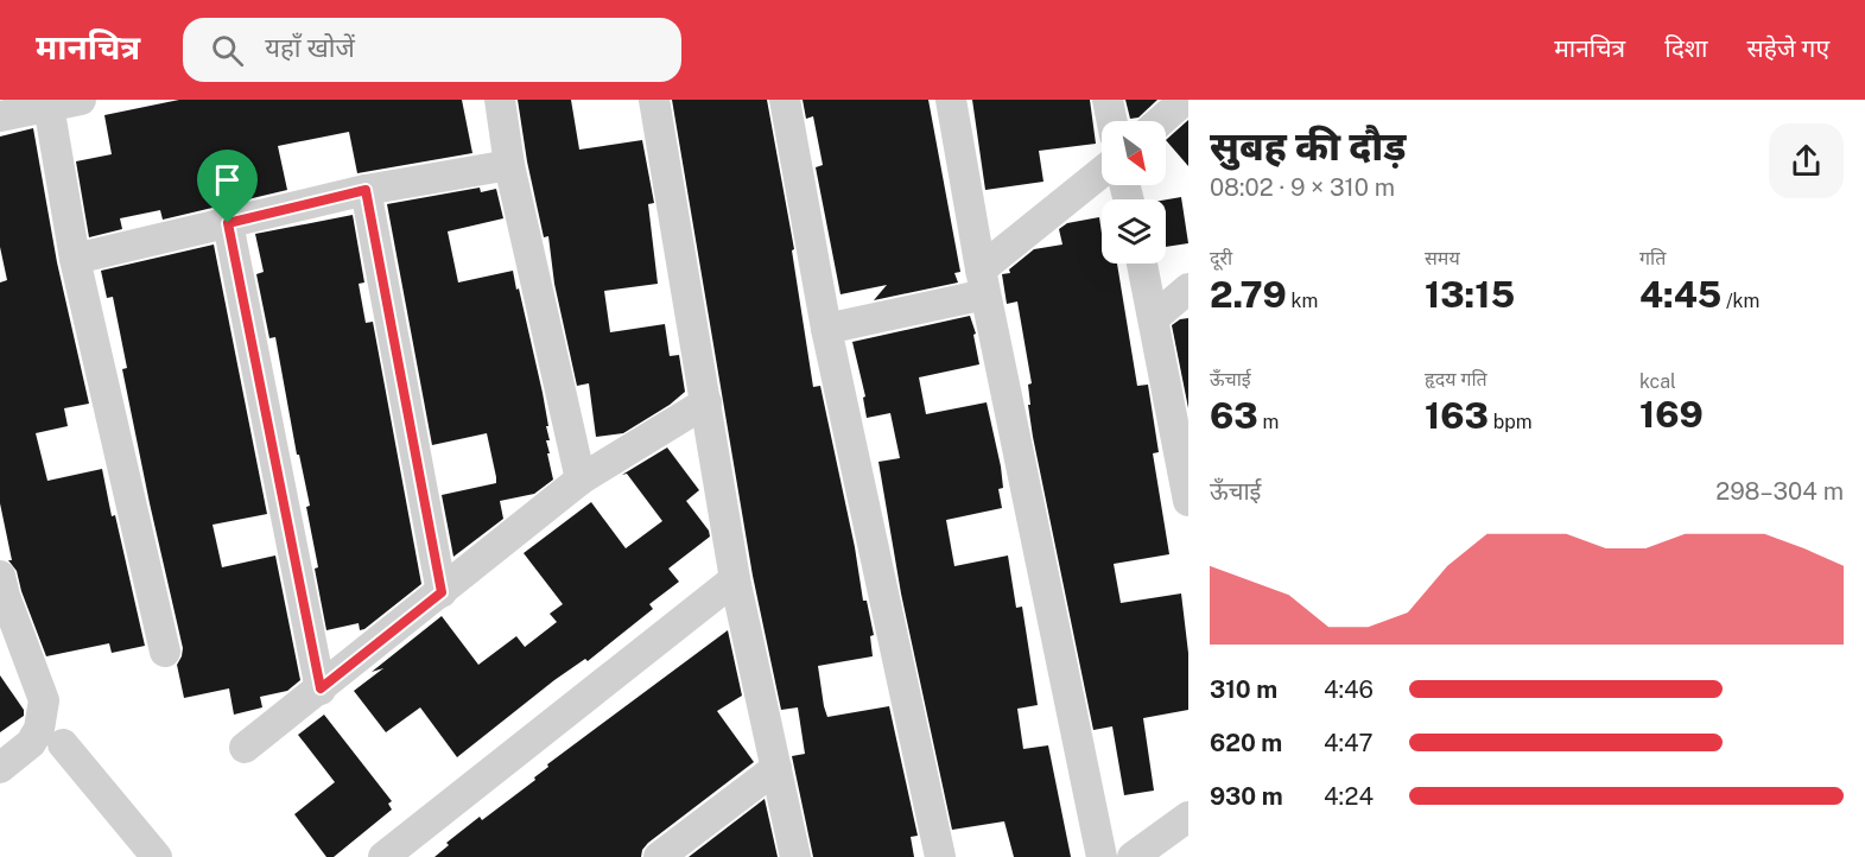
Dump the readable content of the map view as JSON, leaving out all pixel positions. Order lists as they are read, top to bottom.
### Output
{
  "north": "bottom right",
  "page": {
    "header": "मानचित्र",
    "search": "यहाँ खोजें",
    "nav": ["मानचित्र", "दिशा", "सहेजे गए"],
    "heading": ["सुबह की दौड़", "08:02 · 9 × 310 m"],
    "stats": [
      ["दूरी", "2.79 km"],
      ["समय", "13:15"],
      ["गति", "4:45 /km"],
      ["ऊँचाई", "63 m"],
      ["हृदय गति", "163 bpm"],
      ["kcal", "169"]
    ],
    "chart": ["ऊँचाई", "298–304 m"],
    "list": [
      {
        "name": "310 m",
        "note": "4:46"
      },
      {
        "name": "620 m",
        "note": "4:47"
      },
      {
        "name": "930 m",
        "note": "4:24"
      }
    ]
  }
}
